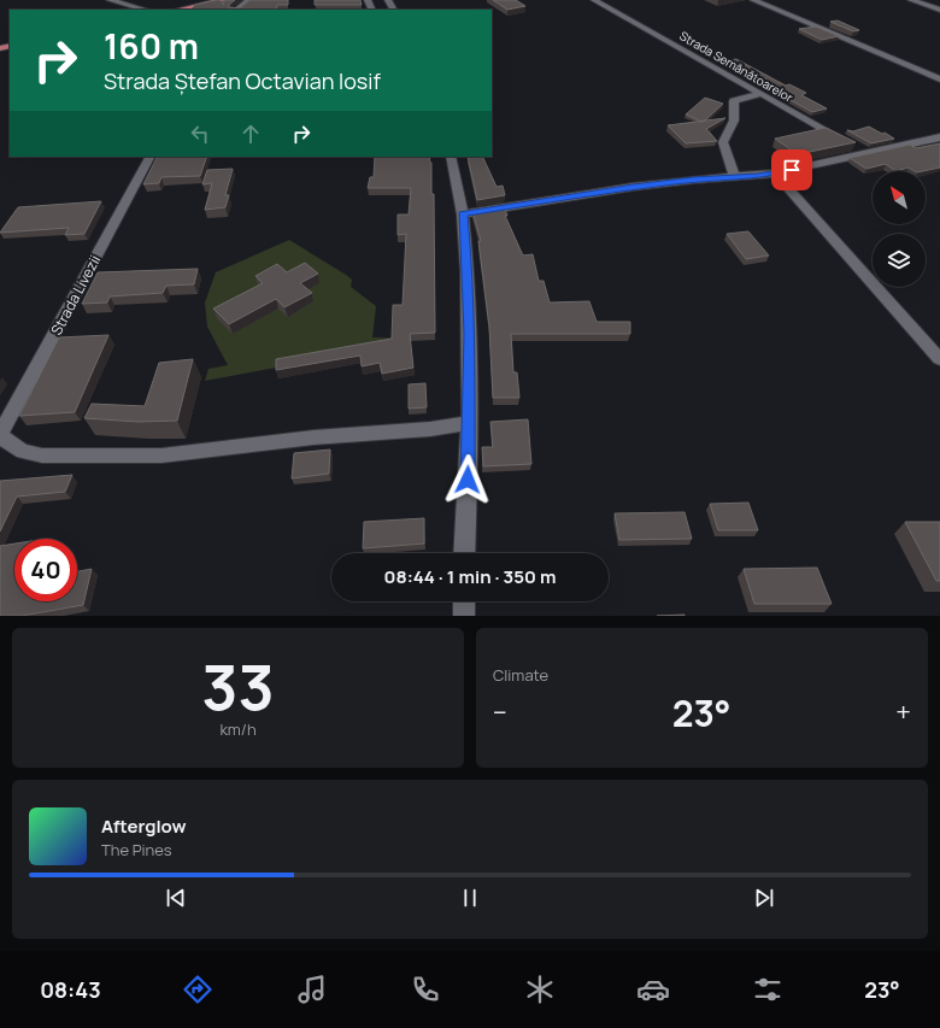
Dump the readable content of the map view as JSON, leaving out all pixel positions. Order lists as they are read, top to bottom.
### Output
{
  "streets": {
    "street": ["Strada Semănătoarelor", "Strada Livezii"]
  },
  "north": "top left",
  "page": {
    "turn": ["160 m", "Strada Ștefan Octavian Iosif"],
    "limit": "40",
    "trip": "08:44 · 1 min · 350 m",
    "tile": [
      ["33", "km/h"],
      "Climate"
    ],
    "heat": ["−", "23°", "+"],
    "song": ["Afterglow", "The Pines"],
    "tabs": ["08:43", "23°"]
  }
}
